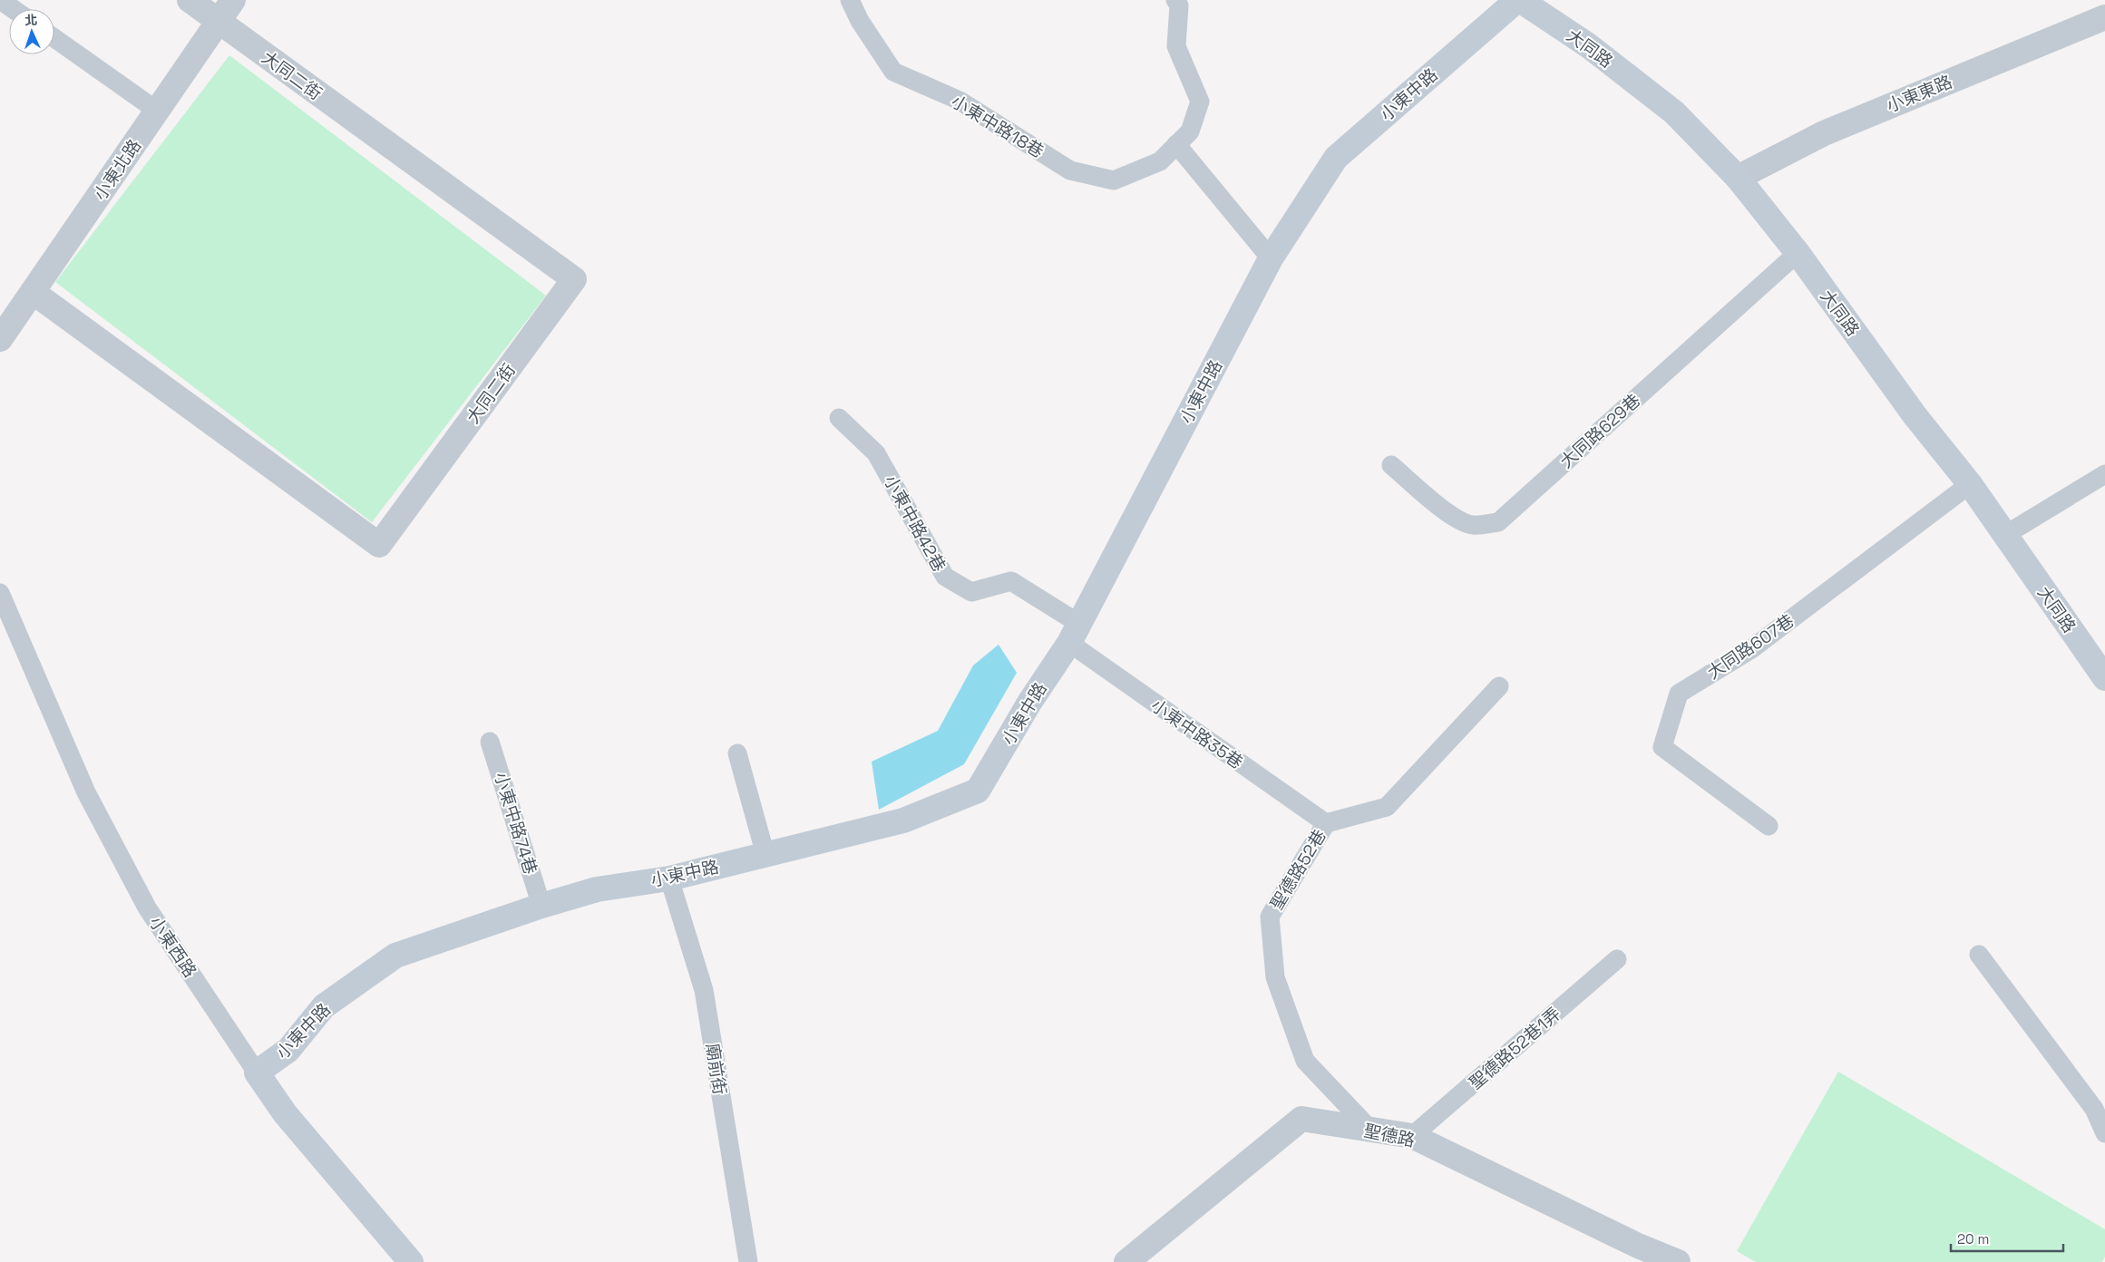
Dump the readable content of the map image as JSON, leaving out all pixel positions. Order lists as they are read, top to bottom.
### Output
{
  "streets": {
    "street": [
      "大同路",
      "大同二街",
      "小東東路",
      "小東中路",
      "小東北路",
      "小東西路",
      "聖德路"
    ],
    "lane": [
      "小東中路18巷",
      "大同路629巷",
      "小東中路42巷",
      "大同路607巷",
      "小東中路35巷",
      "小東中路74巷",
      "聖德路52巷",
      "聖德路52巷1弄",
      "廟前街"
    ]
  },
  "crossings": [
    ["大同路", "小東東路"],
    ["大同路", "小東中路"],
    ["大同路", "大同路629巷"],
    ["大同路", "大同路607巷"],
    ["大同二街", "小東北路"],
    ["小東中路", "小東中路42巷"],
    ["小東中路", "小東中路35巷"],
    ["小東中路", "小東中路74巷"],
    ["小東中路", "小東西路"],
    ["小東中路", "廟前街"],
    ["小東中路42巷", "小東中路35巷"],
    ["小東中路35巷", "聖德路52巷"],
    ["聖德路52巷", "聖德路"],
    ["聖德路52巷1弄", "聖德路"]
  ],
  "scale_bar": "20 m",
  "north": "top"
}
